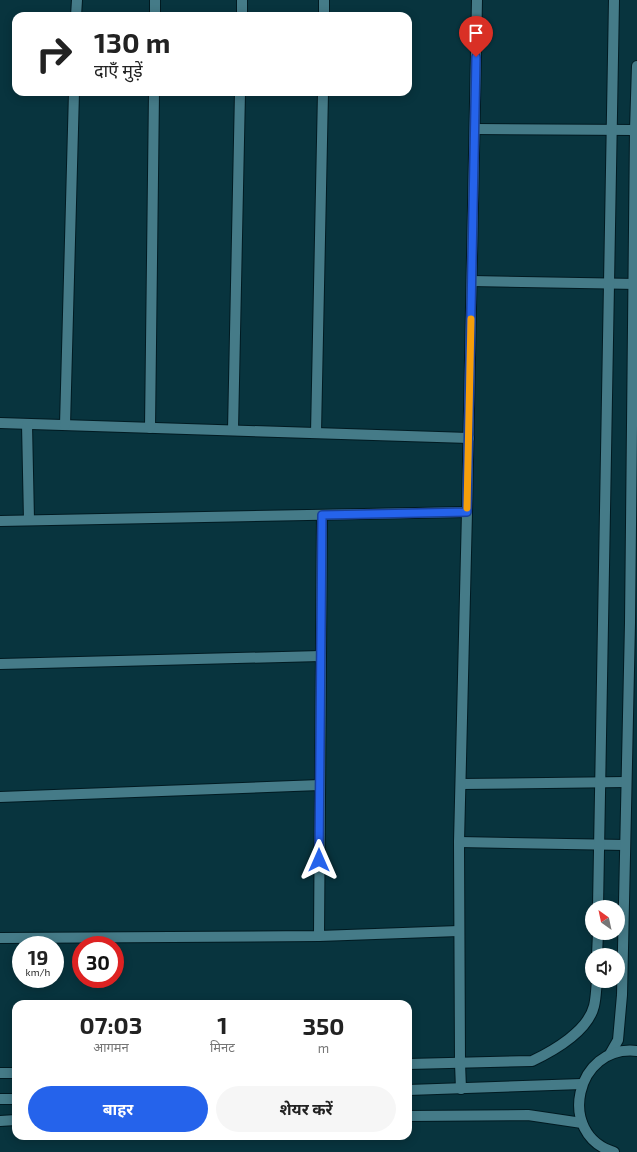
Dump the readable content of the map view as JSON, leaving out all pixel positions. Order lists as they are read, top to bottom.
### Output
{
  "north": "top left",
  "page": {
    "turn": ["130 m", "दाएँ मुड़ें"],
    "speed": "19 km/h",
    "limit": "30",
    "eta": [
      "07:03",
      "आगमन",
      "1",
      "मिनट",
      "350",
      "m"
    ],
    "buttons": ["बाहर", "शेयर करें"]
  }
}
